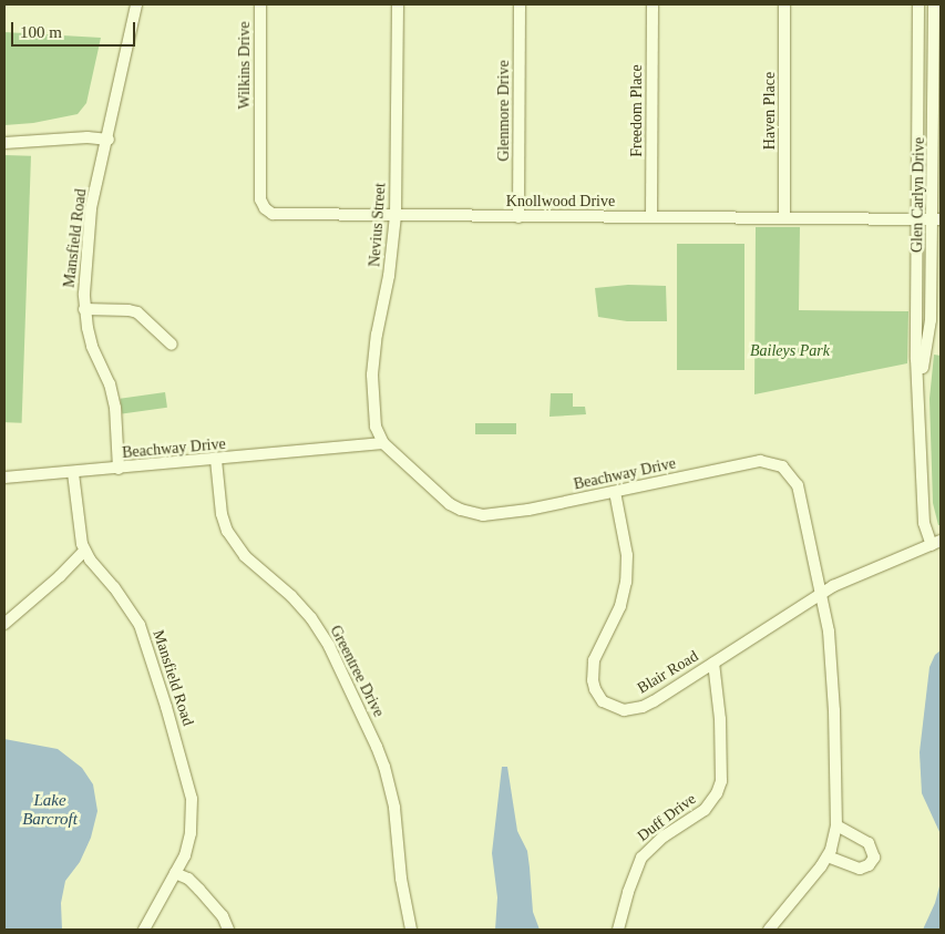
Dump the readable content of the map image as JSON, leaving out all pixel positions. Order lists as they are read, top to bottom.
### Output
{
  "streets": {
    "street": [
      "Wilkins Drive",
      "Glenmore Drive",
      "Freedom Place",
      "Haven Place",
      "Glen Carlyn Drive",
      "Knollwood Drive",
      "Nevius Street",
      "Mansfield Road",
      "Beachway Drive",
      "Greentree Drive",
      "Blair Road",
      "Duff Drive"
    ]
  },
  "crossings": [
    ["Wilkins Drive", "Knollwood Drive"],
    ["Glenmore Drive", "Knollwood Drive"],
    ["Freedom Place", "Knollwood Drive"],
    ["Haven Place", "Knollwood Drive"],
    ["Glen Carlyn Drive", "Knollwood Drive"],
    ["Glen Carlyn Drive", "Blair Road"],
    ["Knollwood Drive", "Nevius Street"],
    ["Nevius Street", "Beachway Drive"],
    ["Mansfield Road", "Beachway Drive"],
    ["Beachway Drive", "Greentree Drive"],
    ["Beachway Drive", "Blair Road"],
    ["Blair Road", "Duff Drive"]
  ],
  "water": ["Lake Barcroft"],
  "parks": ["Baileys Park"],
  "scale_bar": "100 m"
}
